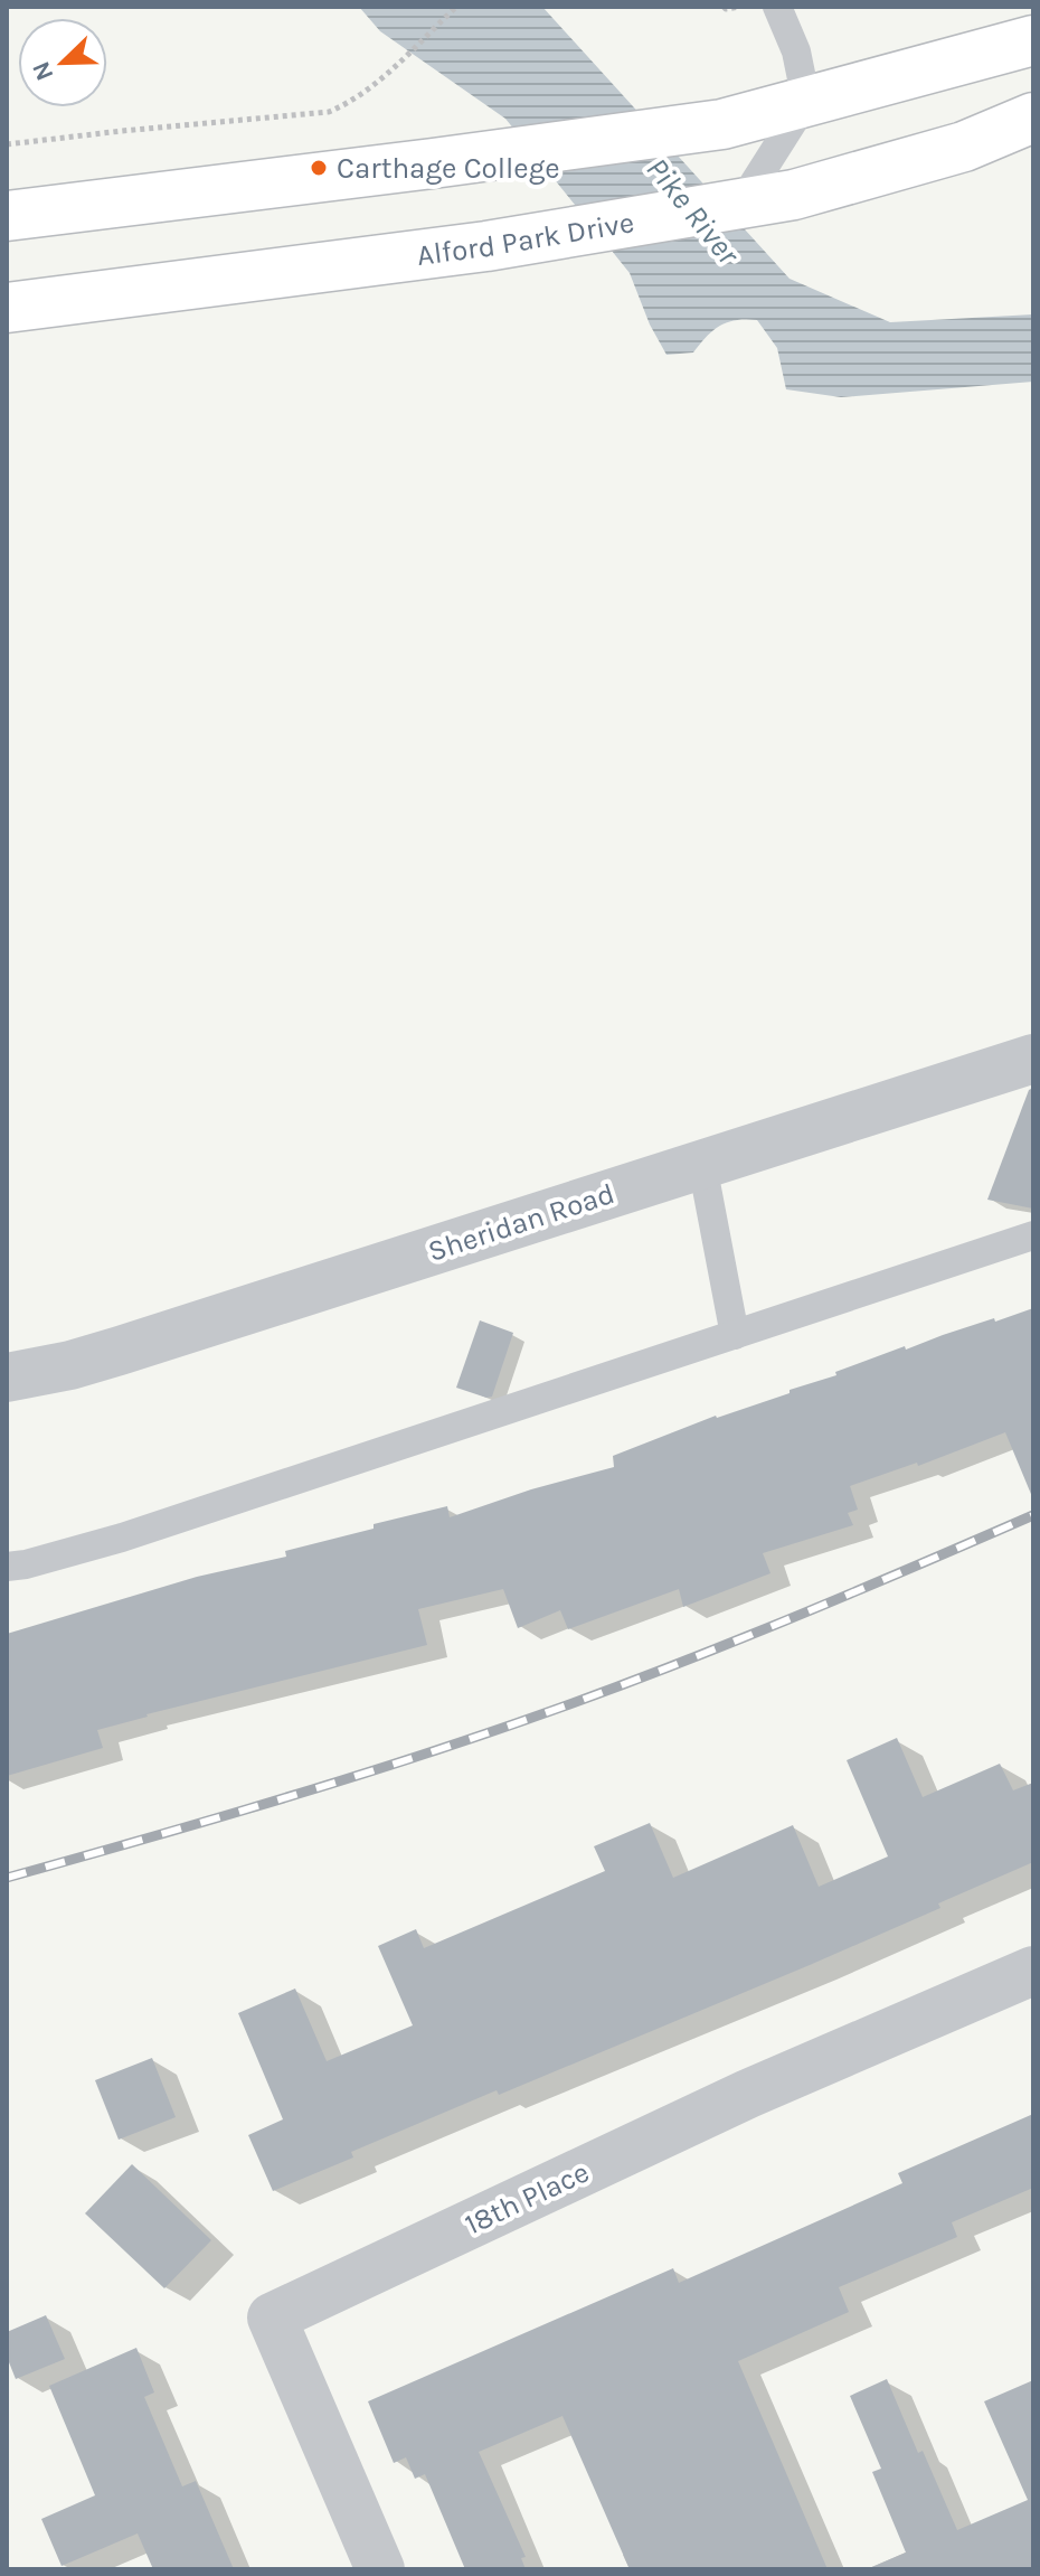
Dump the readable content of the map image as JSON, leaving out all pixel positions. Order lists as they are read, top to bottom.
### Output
{
  "streets": {
    "main road": ["Alford Park Drive"],
    "street": ["Sheridan Road", "18th Place"]
  },
  "water": ["Pike River"],
  "places": ["Carthage College"],
  "north": "bottom left"
}
